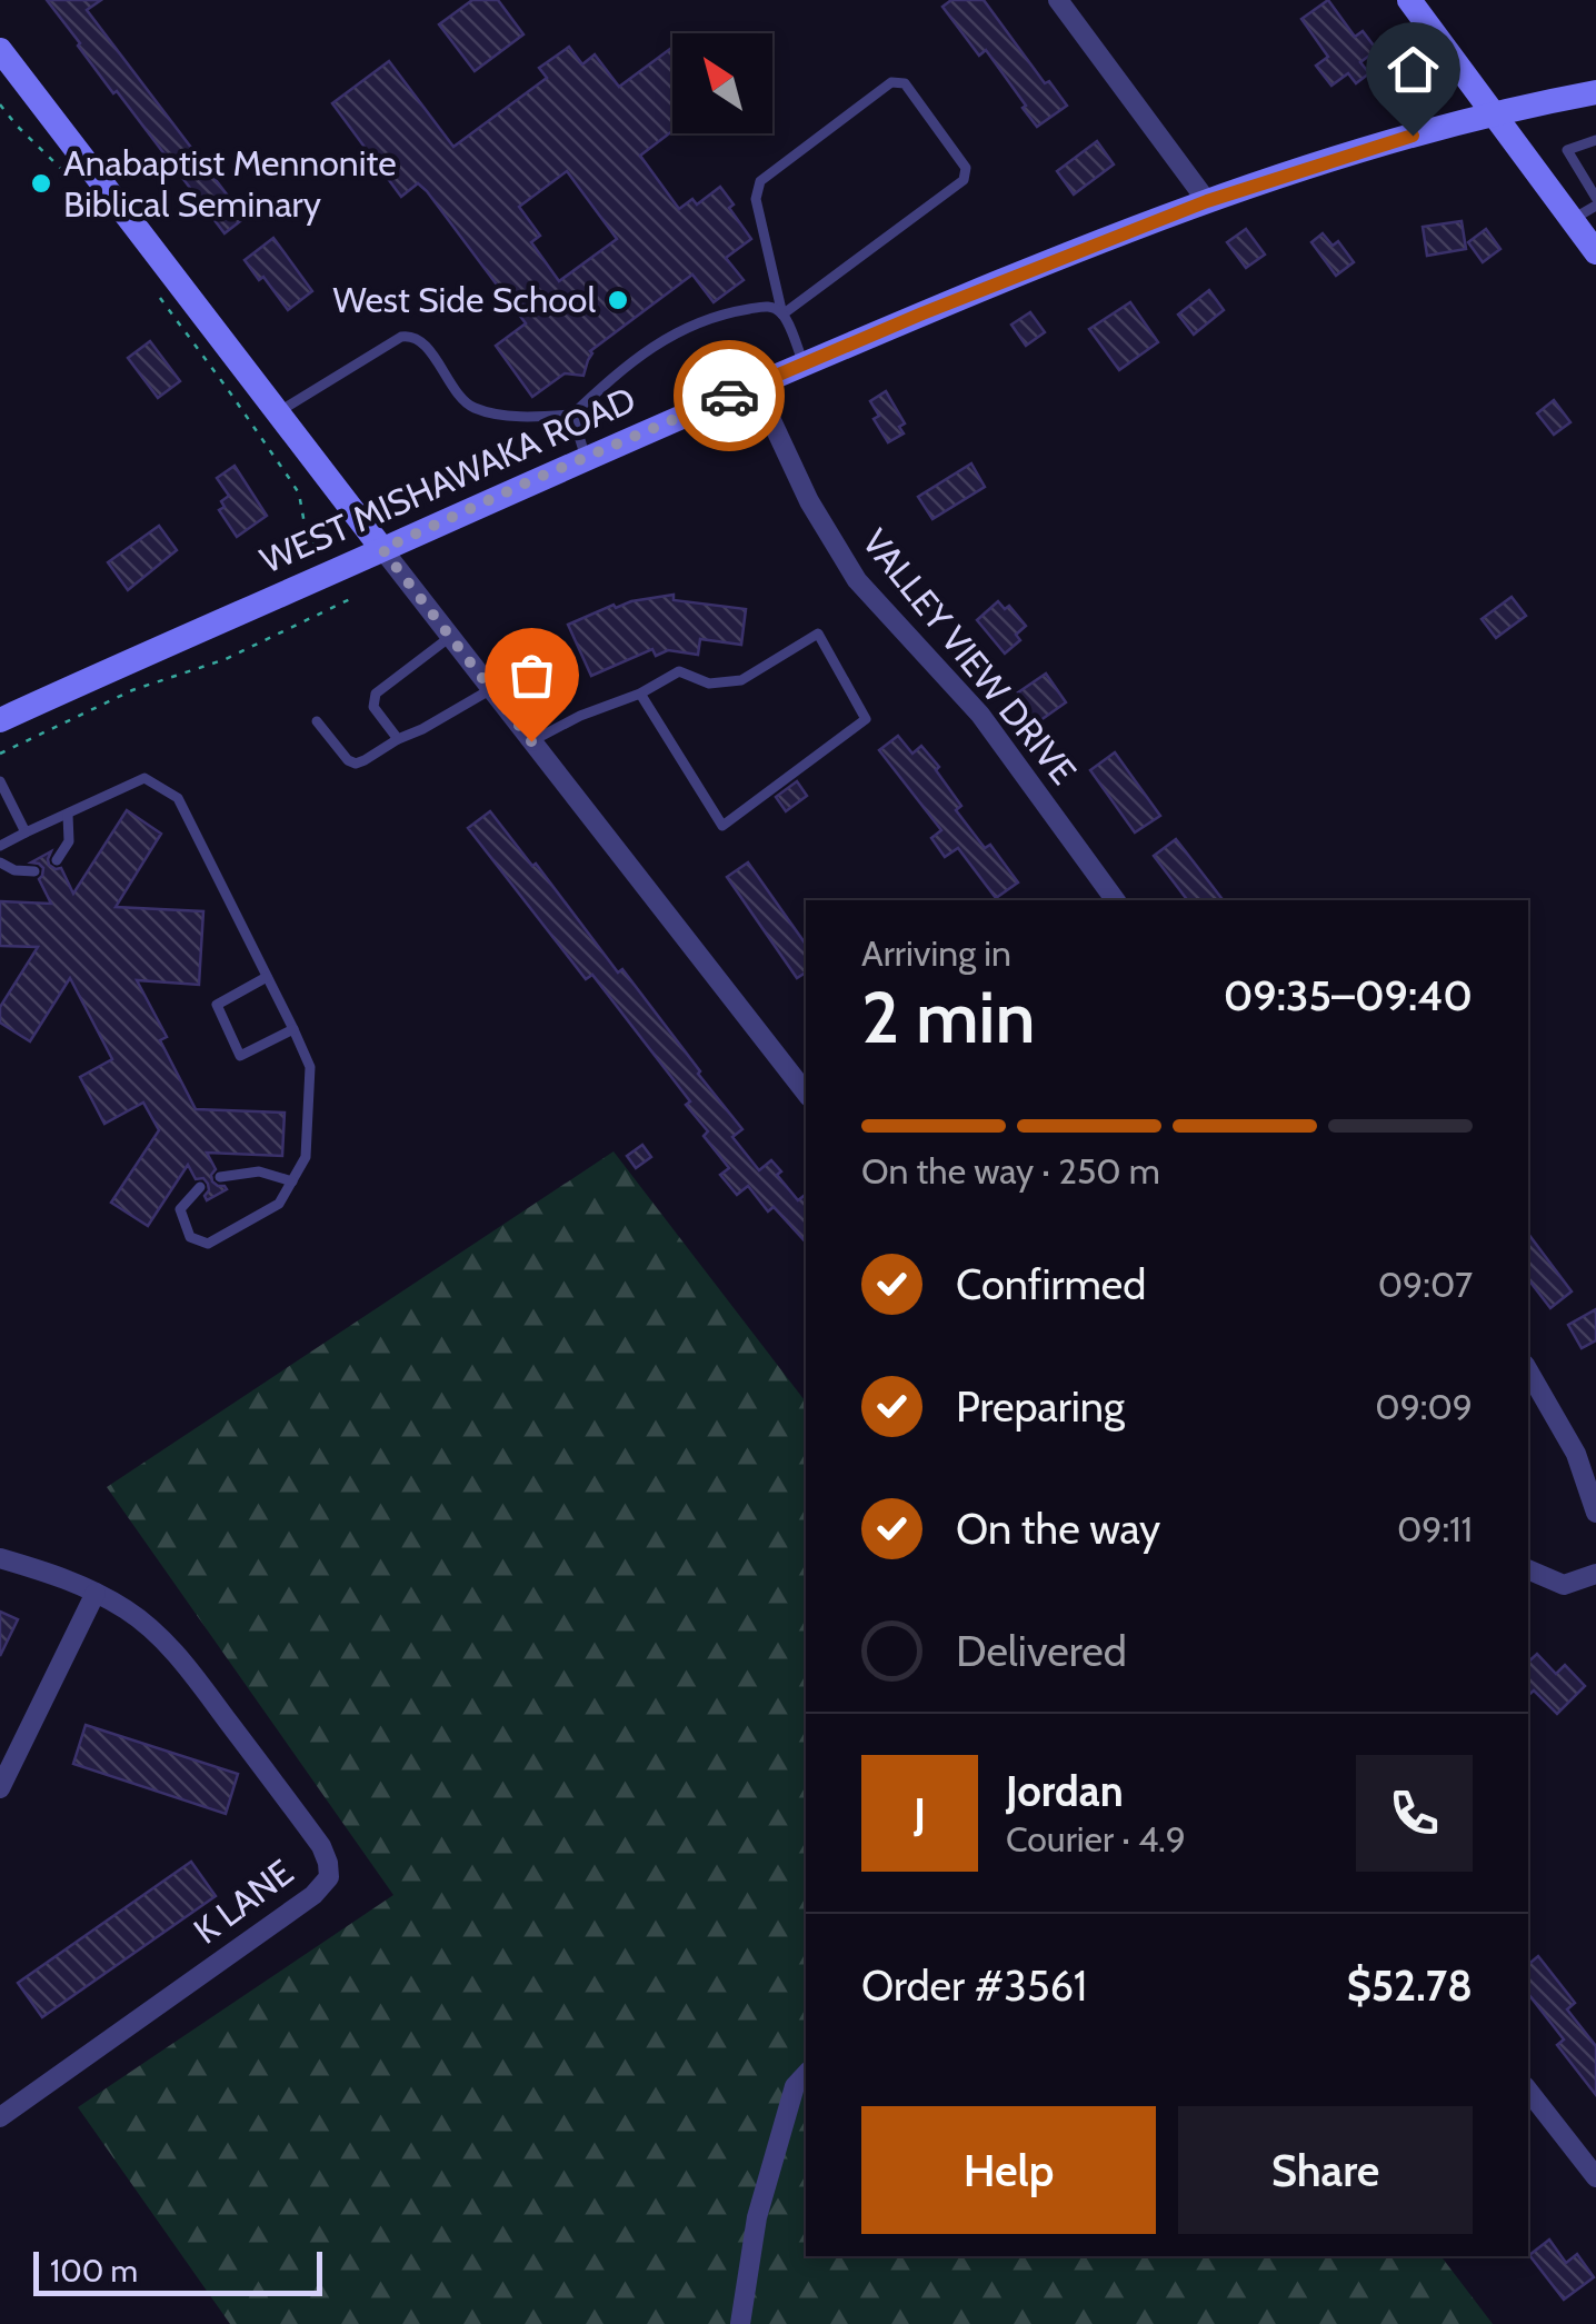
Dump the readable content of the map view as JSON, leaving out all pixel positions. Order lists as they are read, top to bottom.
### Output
{
  "streets": {
    "main road": ["WEST MISHAWAKA ROAD"],
    "street": ["VALLEY VIEW DRIVE", "K LANE"]
  },
  "crossings": [
    ["WEST MISHAWAKA ROAD", "VALLEY VIEW DRIVE"]
  ],
  "places": ["Anabaptist Mennonite Biblical Seminary", "West Side School"],
  "scale_bar": "100 m",
  "north": "top left",
  "page": {
    "heading": ["2 min", "Arriving in", "09:35–09:40"],
    "panel": [
      "Jordan",
      "Courier · 4.9",
      "Order #3561",
      "$52.78"
    ],
    "bar": "On the way · 250 m",
    "list": [
      ["Confirmed", "09:07"],
      ["Preparing", "09:09"],
      ["On the way", "09:11"],
      "Delivered"
    ],
    "round": "J",
    "buttons": ["Help", "Share"],
    "scale": "100 m"
  }
}
